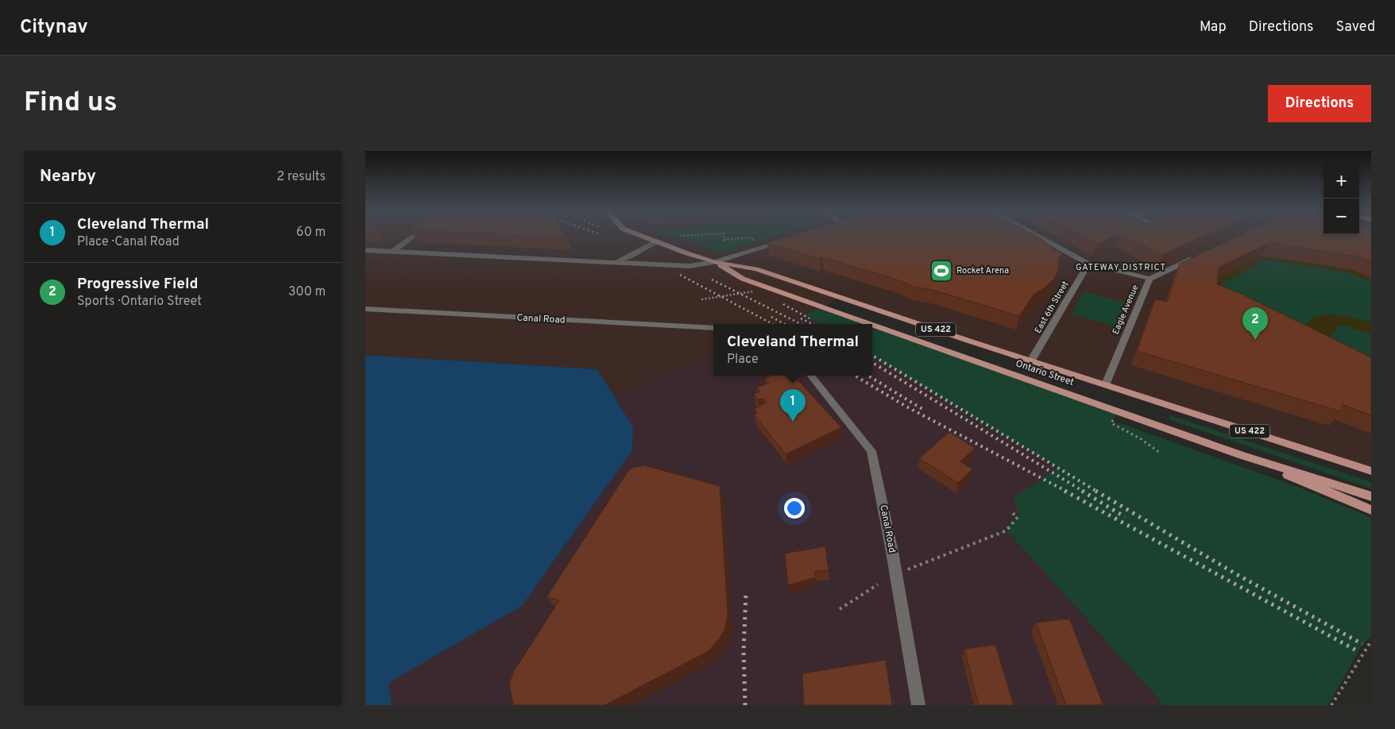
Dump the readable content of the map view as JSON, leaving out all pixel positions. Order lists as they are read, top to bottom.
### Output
{
  "streets": {
    "main road": ["US 422", "Ontario Street"],
    "street": ["East 6th Street", "Eagle Avenue", "Canal Road"]
  },
  "crossings": [
    ["East 6th Street", "Ontario Street"],
    ["Eagle Avenue", "Ontario Street"]
  ],
  "districts": ["GATEWAY DISTRICT"],
  "places": {
    "sports": ["Rocket Arena"]
  },
  "page": {
    "header": "Citynav",
    "nav": ["Map", "Directions", "Saved"],
    "buttons": "Directions",
    "title": "Find us",
    "heading": ["Nearby", "2 results"],
    "map_buttons": ["+", "−"],
    "list": [
      {
        "mark": "1",
        "name": "Cleveland Thermal",
        "note": "Place · Canal Road",
        "value": "60 m"
      },
      {
        "mark": "2",
        "name": "Progressive Field",
        "note": "Sports · Ontario Street",
        "value": "300 m"
      }
    ],
    "pins": ["2", "1"],
    "popup": ["Cleveland Thermal", "Place"]
  }
}
